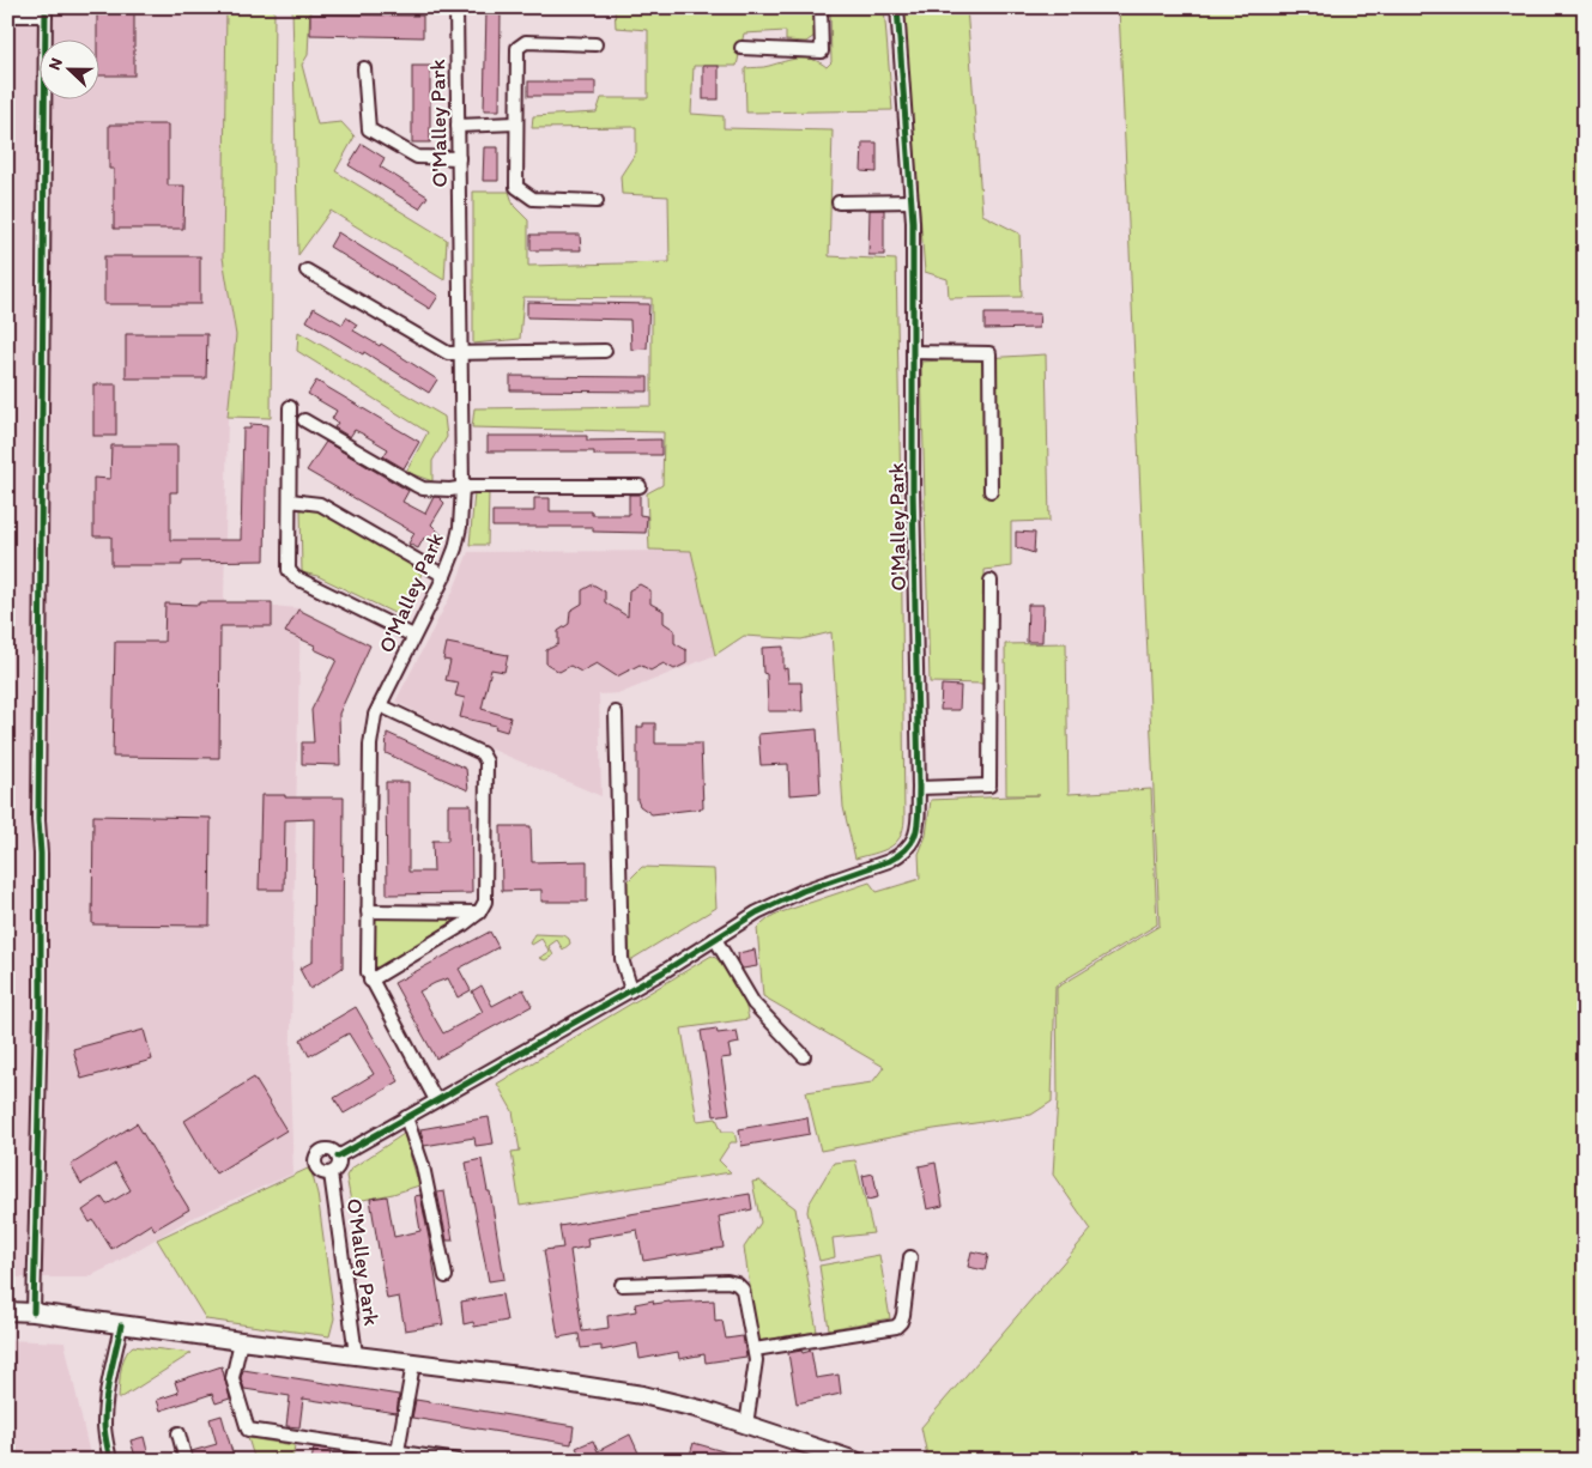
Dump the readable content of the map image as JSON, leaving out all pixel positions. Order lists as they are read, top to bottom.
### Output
{
  "streets": {
    "street": ["O'Malley Park"]
  },
  "north": "left"
}
